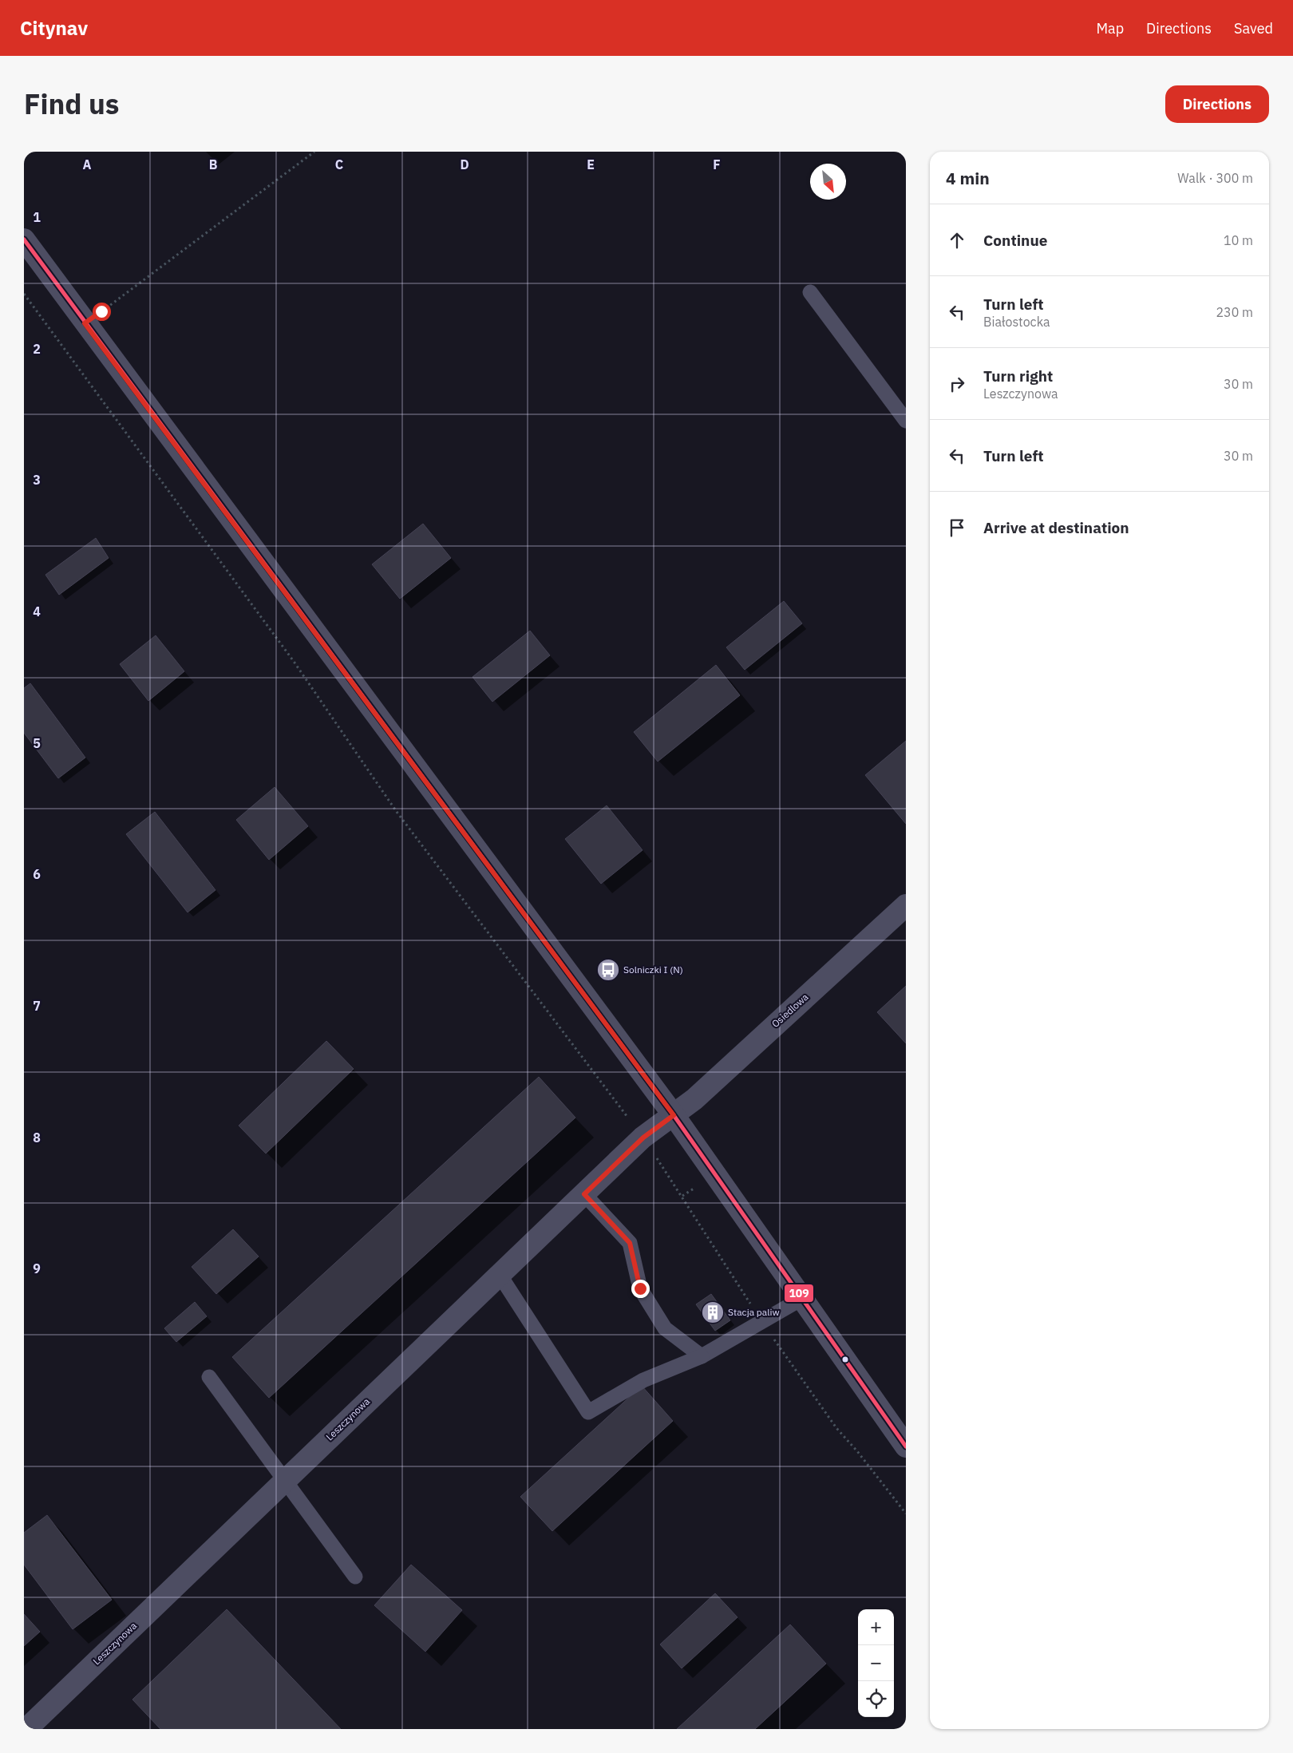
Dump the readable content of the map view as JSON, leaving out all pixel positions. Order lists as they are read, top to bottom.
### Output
{
  "streets": {
    "street": ["Osiedlowa", "Leszczynowa"]
  },
  "crossings": [
    ["Osiedlowa", "Leszczynowa"]
  ],
  "places": {
    "bus stop": ["Solniczki I (N)"],
    "building": ["Stacja paliw"]
  },
  "lines": ["transit line 109"],
  "north": "bottom right",
  "page": {
    "header": "Citynav",
    "nav": ["Map", "Directions", "Saved"],
    "title": "Find us",
    "buttons": "Directions",
    "heading": ["4 min", "Walk · 300 m"],
    "list": [
      ["Continue", "10 m"],
      ["Turn left", "Białostocka", "230 m"],
      ["Turn right", "Leszczynowa", "30 m"],
      ["Turn left", "30 m"],
      "Arrive at destination"
    ],
    "map_buttons": ["+", "−"]
  },
  "grid": {
    "columns": [
      "A",
      "B",
      "C",
      "D",
      "E",
      "F"
    ],
    "rows": [
      "1",
      "2",
      "3",
      "4",
      "5",
      "6",
      "7",
      "8",
      "9"
    ]
  }
}
